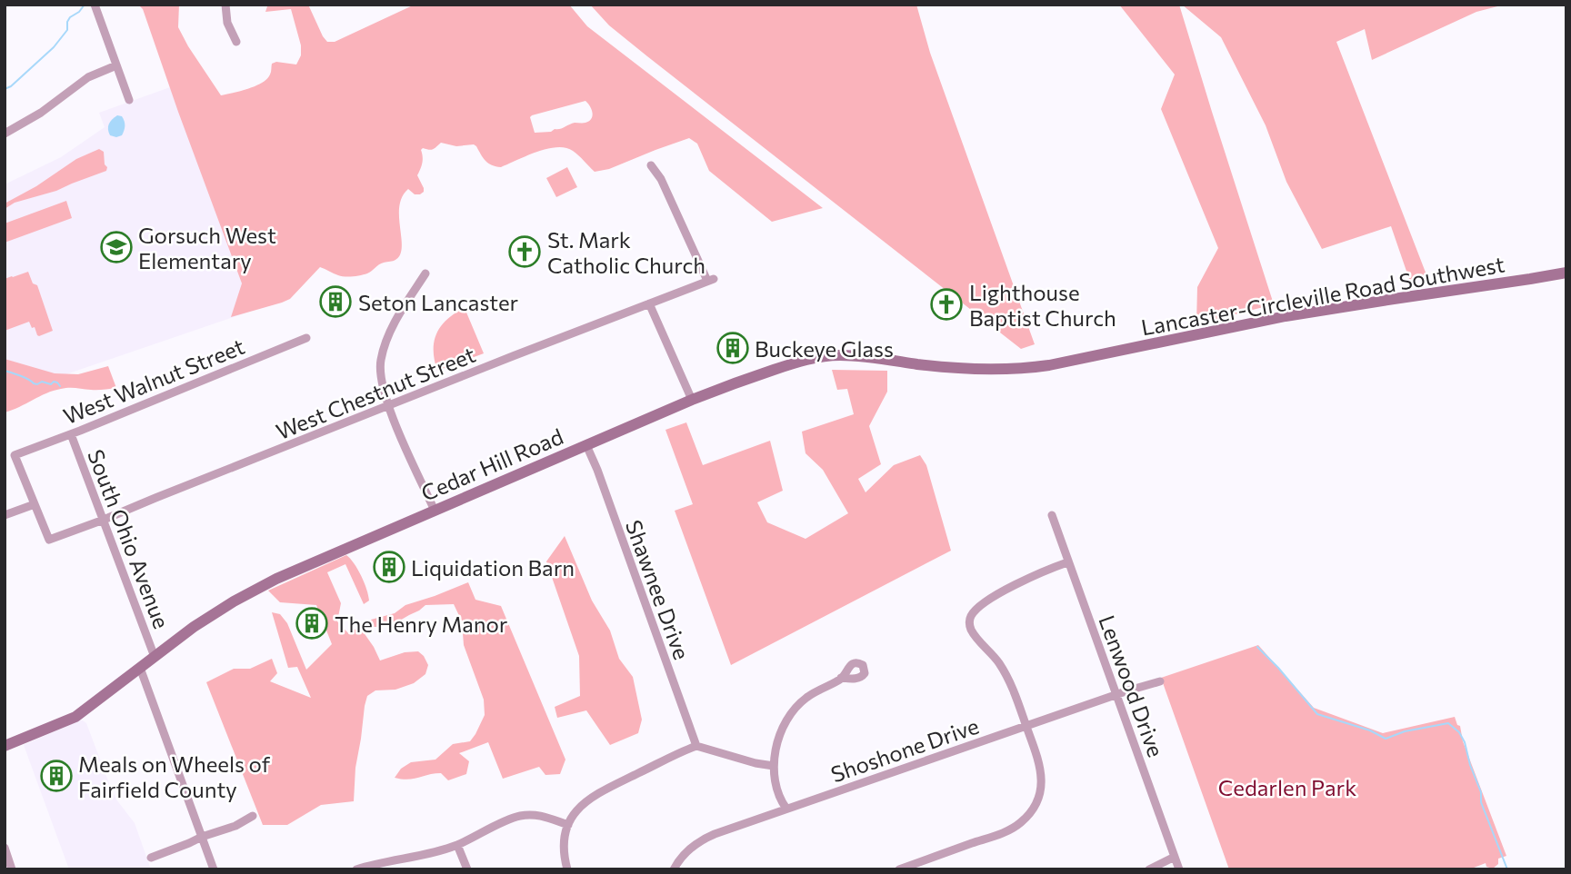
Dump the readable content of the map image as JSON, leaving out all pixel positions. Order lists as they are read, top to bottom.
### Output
{
  "streets": {
    "main road": ["Lancaster-Circleville Road Southwest", "Cedar Hill Road"],
    "street": [
      "West Walnut Street",
      "West Chestnut Street",
      "South Ohio Avenue",
      "Shawnee Drive",
      "Lenwood Drive",
      "Shoshone Drive"
    ]
  },
  "crossings": [
    ["Lancaster-Circleville Road Southwest", "Cedar Hill Road"],
    ["West Walnut Street", "West Chestnut Street"],
    ["West Walnut Street", "South Ohio Avenue"],
    ["West Chestnut Street", "South Ohio Avenue"],
    ["Cedar Hill Road", "South Ohio Avenue"],
    ["Cedar Hill Road", "Shawnee Drive"],
    ["Lenwood Drive", "Shoshone Drive"]
  ],
  "parks": ["Cedarlen Park"],
  "places": {
    "school or university": ["Gorsuch West Elementary"],
    "church": ["St. Mark Catholic Church", "Lighthouse Baptist Church"],
    "building": [
      "Seton Lancaster",
      "Buckeye Glass",
      "Liquidation Barn",
      "The Henry Manor",
      "Meals on Wheels of Fairfield County"
    ]
  }
}
